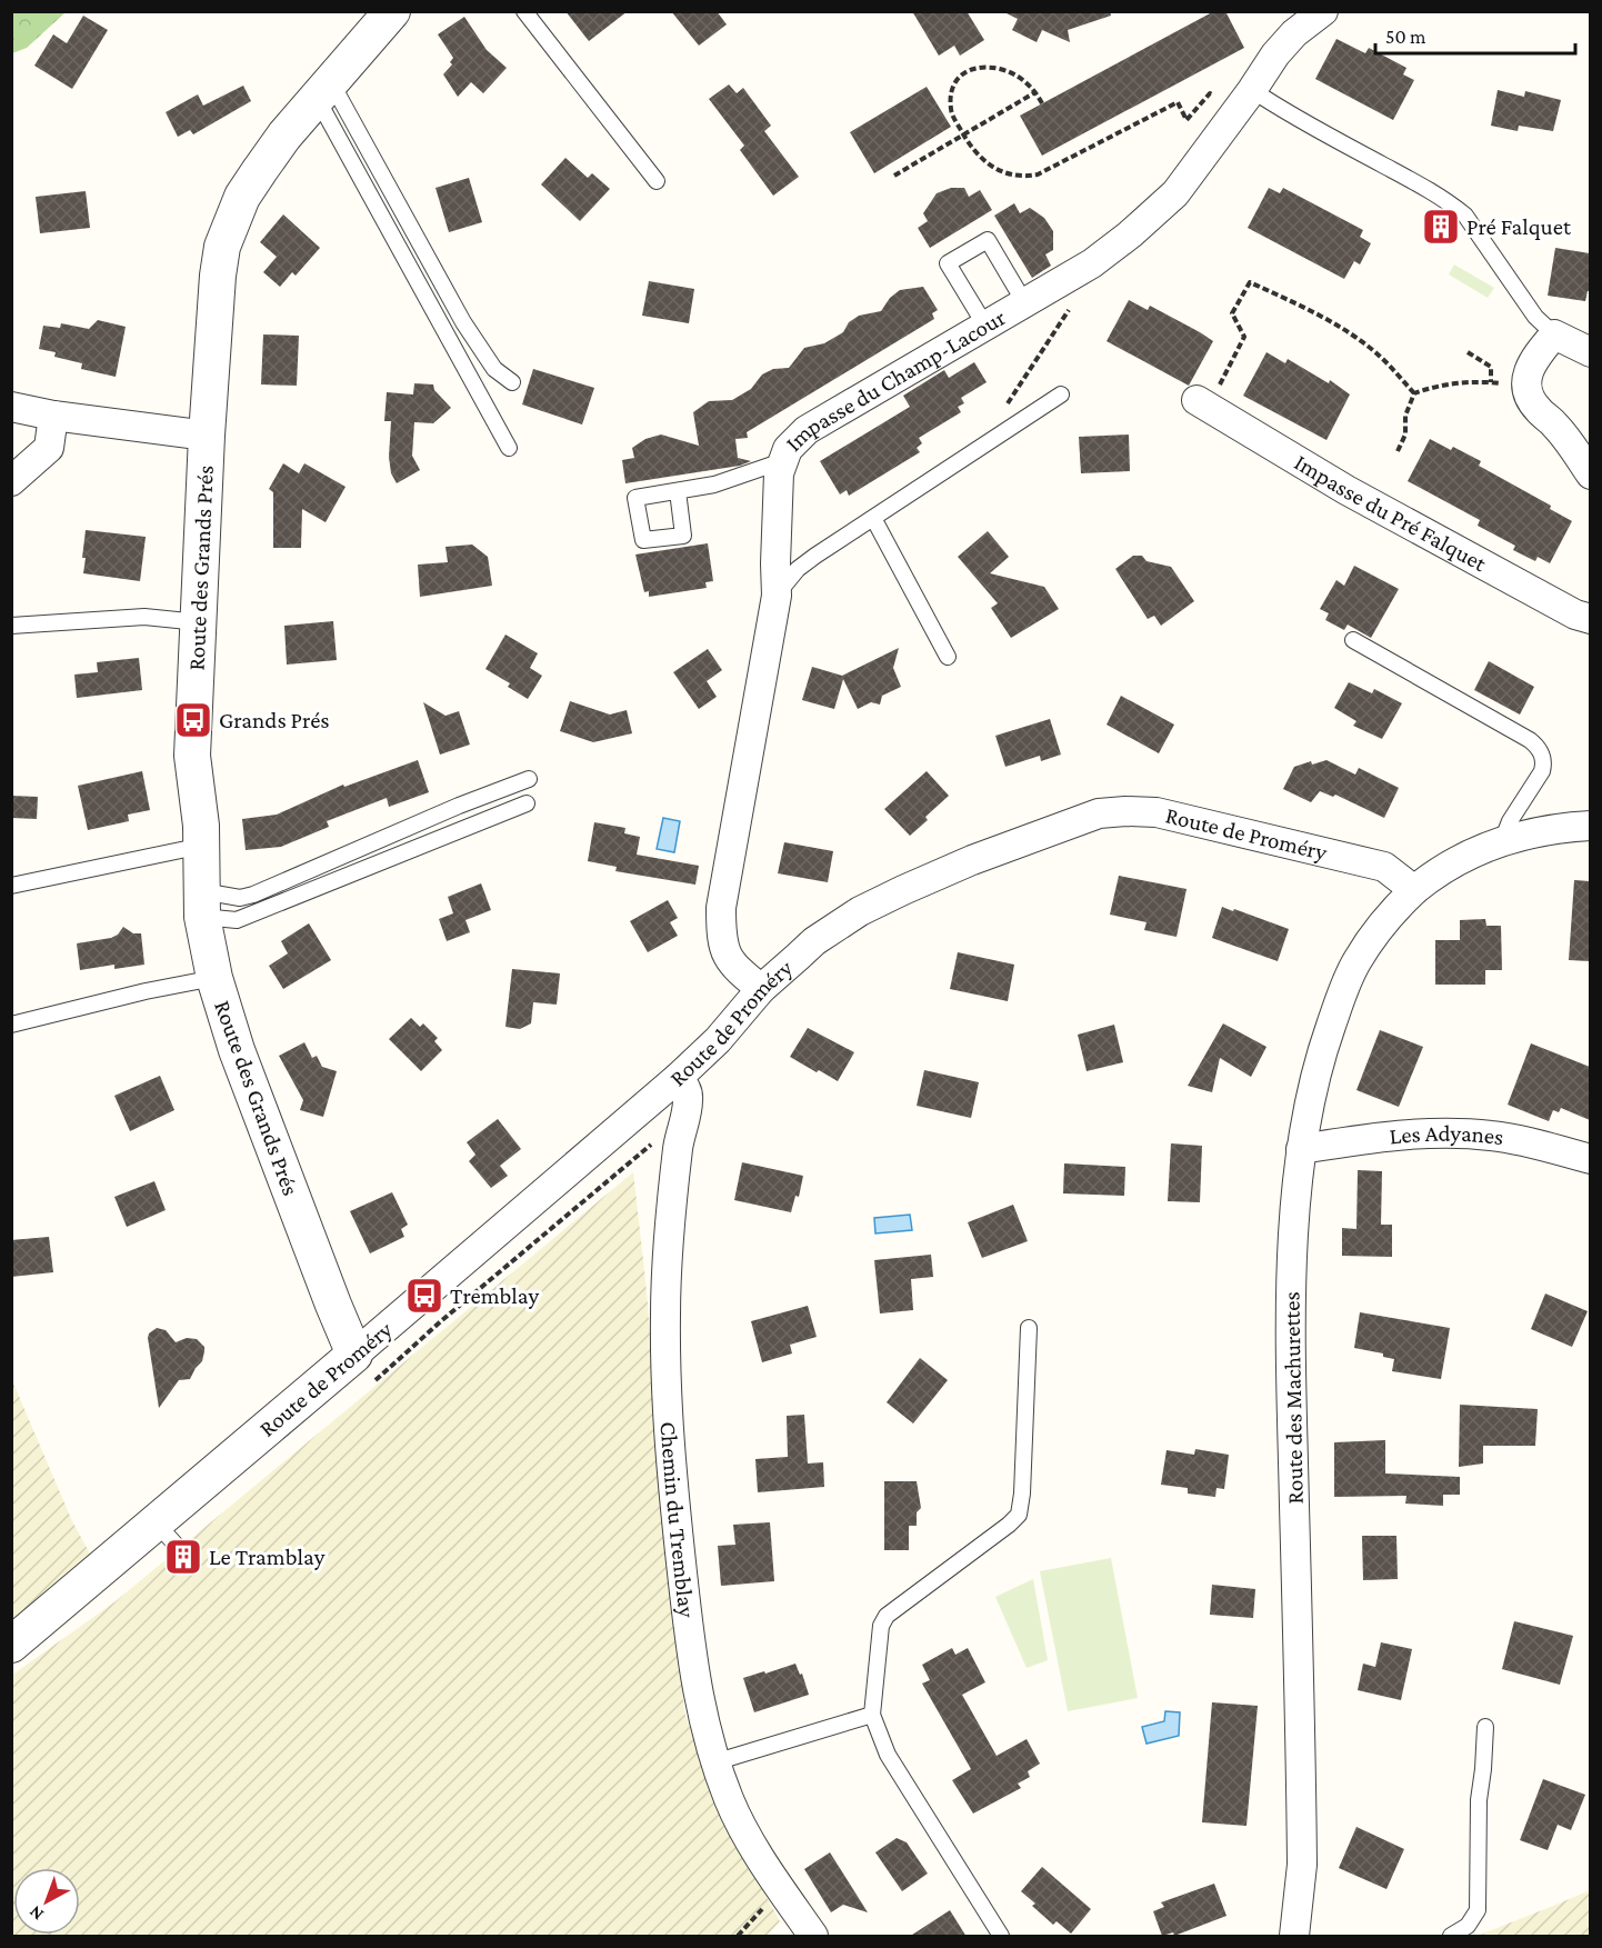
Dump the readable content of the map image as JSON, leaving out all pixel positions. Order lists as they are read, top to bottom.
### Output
{
  "streets": {
    "street": [
      "Impasse du Champ-Lacour",
      "Impasse du Pré Falquet",
      "Route des Grands Prés",
      "Route de Proméry",
      "Les Adyanes",
      "Route des Machurettes",
      "Chemin du Tremblay"
    ]
  },
  "crossings": [
    ["Impasse du Champ-Lacour", "Route de Proméry"],
    ["Route des Grands Prés", "Route de Proméry"],
    ["Route de Proméry", "Route des Machurettes"],
    ["Route de Proméry", "Chemin du Tremblay"],
    ["Les Adyanes", "Route des Machurettes"]
  ],
  "places": {
    "building": ["Pré Falquet", "Le Tramblay"],
    "bus stop": ["Grands Prés", "Tremblay"]
  },
  "scale_bar": "50 m",
  "north": "bottom left"
}
